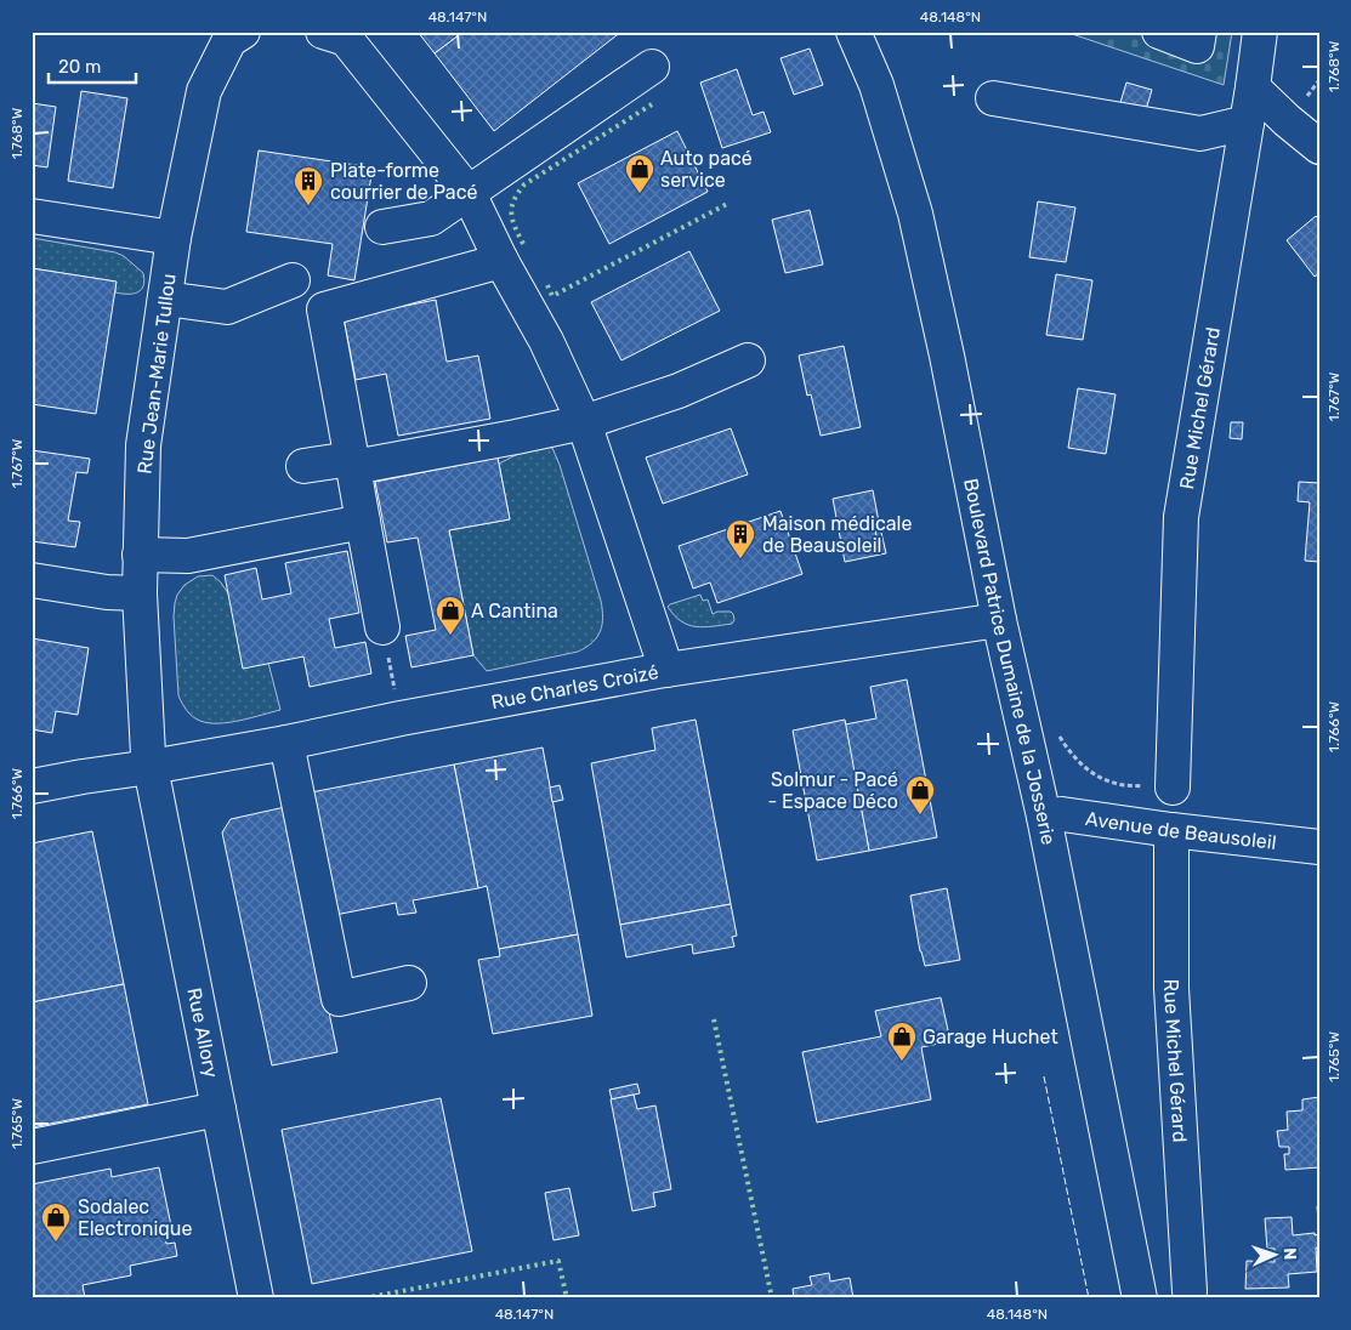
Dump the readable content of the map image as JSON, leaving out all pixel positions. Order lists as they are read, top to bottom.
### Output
{
  "streets": {
    "street": [
      "Rue Jean-Marie Tullou",
      "Rue Michel Gérard",
      "Boulevard Patrice Dumaine de la Josserie",
      "Rue Charles Croizé",
      "Avenue de Beausoleil",
      "Rue Allory"
    ]
  },
  "crossings": [
    ["Rue Jean-Marie Tullou", "Rue Charles Croizé"],
    ["Rue Jean-Marie Tullou", "Rue Allory"],
    ["Rue Michel Gérard", "Avenue de Beausoleil"],
    ["Boulevard Patrice Dumaine de la Josserie", "Rue Charles Croizé"],
    ["Boulevard Patrice Dumaine de la Josserie", "Avenue de Beausoleil"],
    ["Rue Charles Croizé", "Rue Allory"]
  ],
  "places": {
    "shop": [
      "Auto pacé service",
      "A Cantina",
      "Solmur - Pacé - Espace Déco",
      "Garage Huchet",
      "Sodalec Electronique"
    ],
    "building": ["Plate-forme courrier de Pacé", "Maison médicale de Beausoleil"]
  },
  "scale_bar": "20 m",
  "north": "right",
  "coordinates": [
    "48.147°N",
    "48.148°N",
    "1.768°W",
    "1.767°W",
    "1.766°W",
    "1.765°W"
  ]
}
